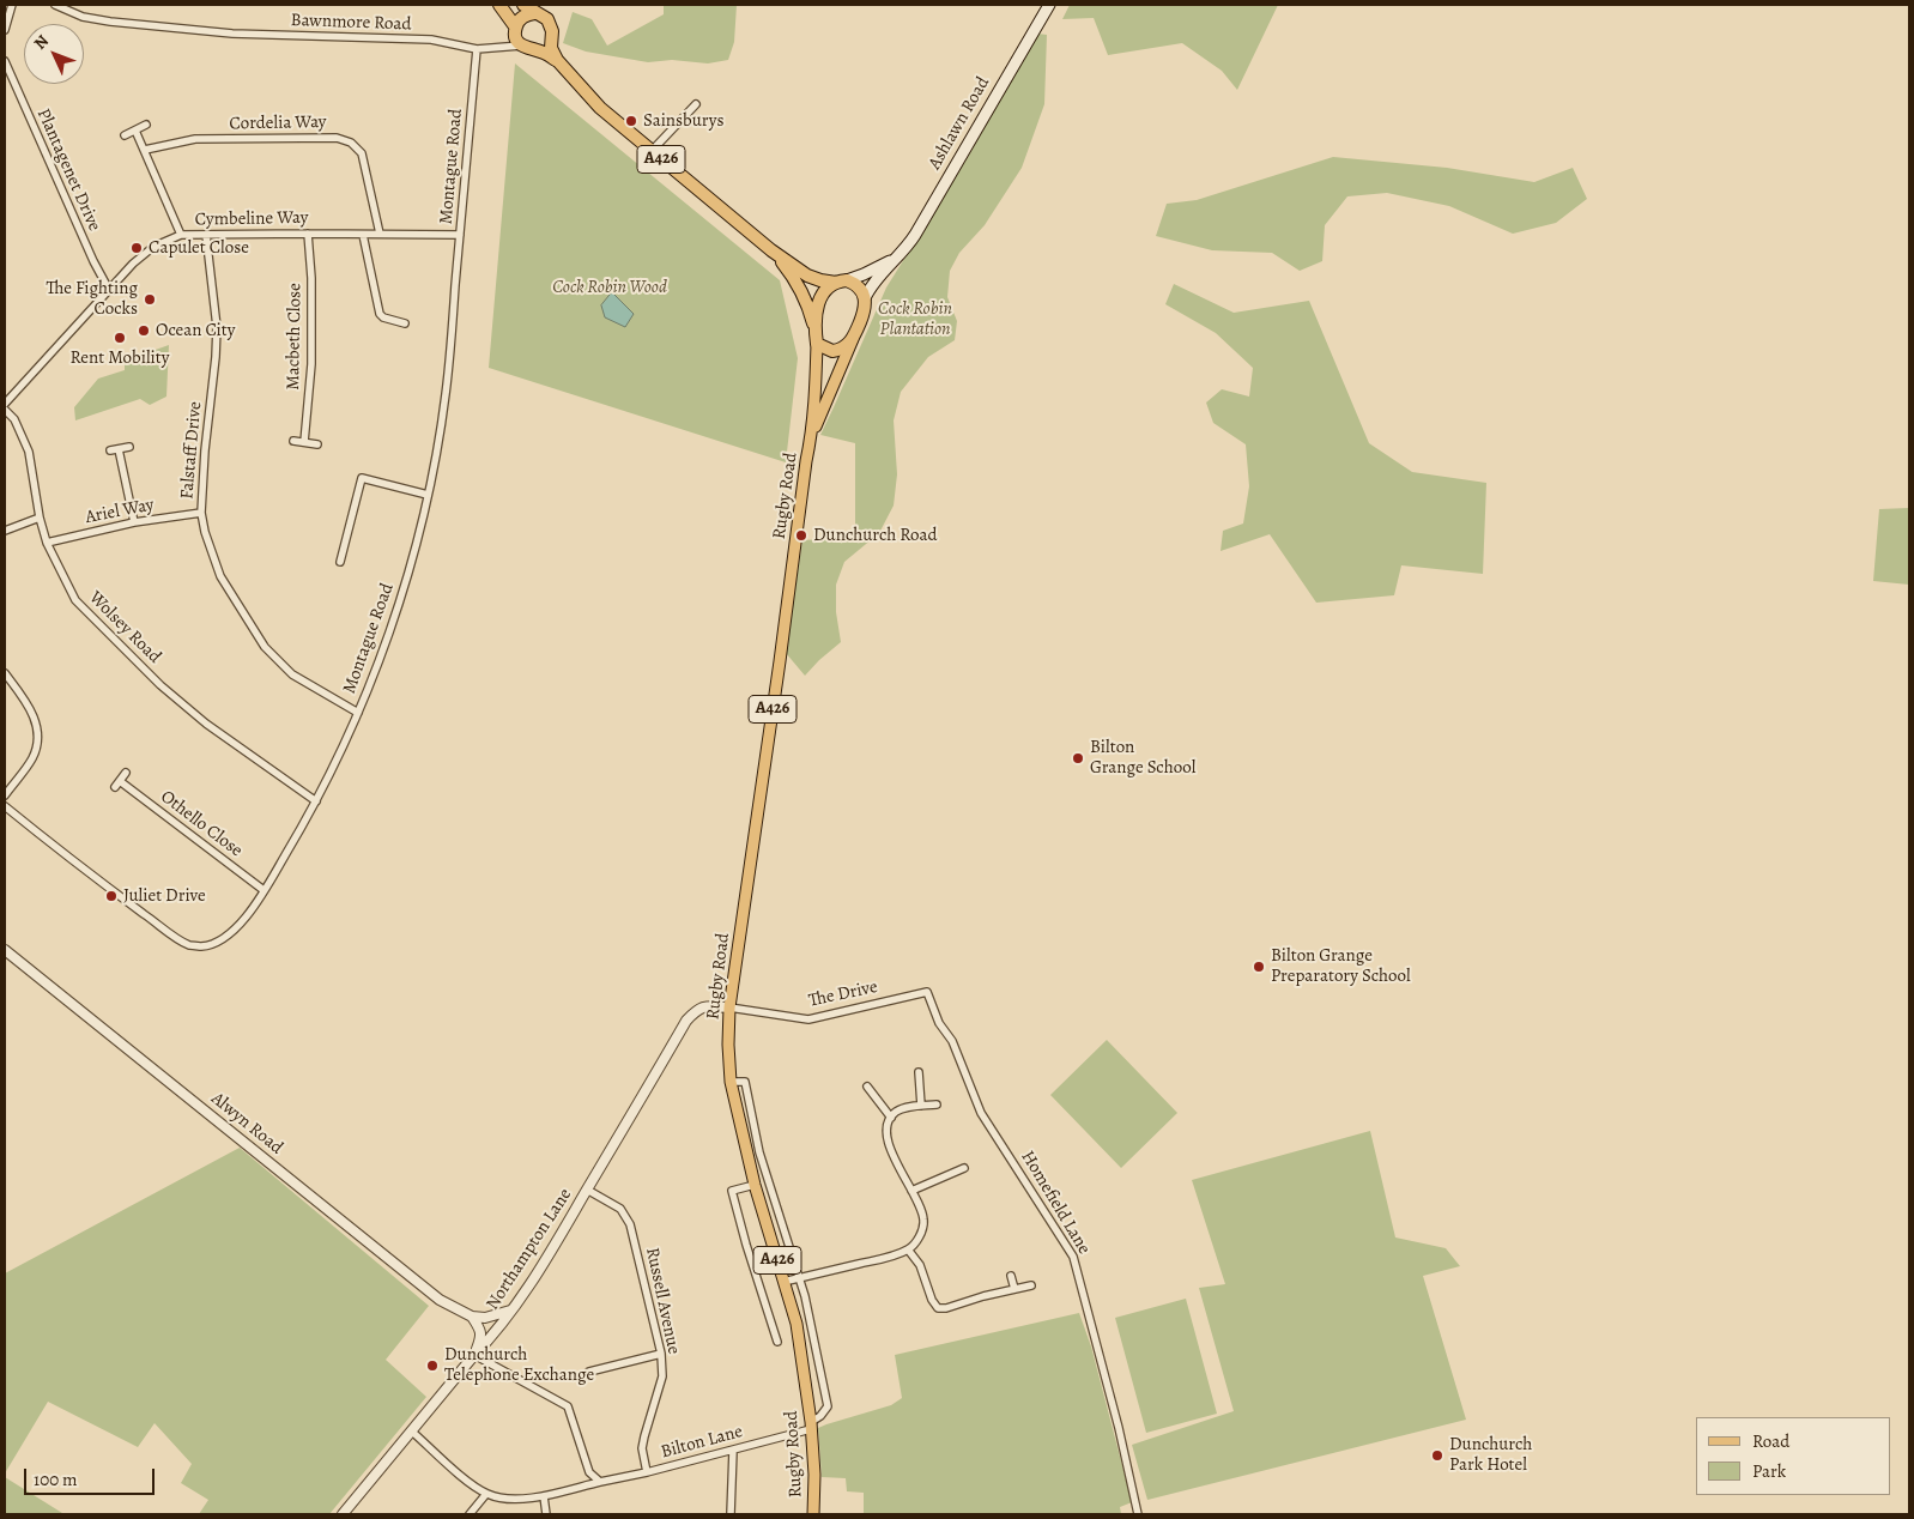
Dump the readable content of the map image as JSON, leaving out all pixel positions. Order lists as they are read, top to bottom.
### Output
{
  "streets": {
    "highway": ["A426"],
    "main road": ["Ashlawn Road", "Rugby Road"],
    "street": [
      "Bawnmore Road",
      "Cordelia Way",
      "Montague Road",
      "Plantagenet Drive",
      "Cymbeline Way",
      "Macbeth Close",
      "Falstaff Drive",
      "Ariel Way",
      "Wolsey Road",
      "Othello Close",
      "The Drive",
      "Alwyn Road",
      "Homefield Lane",
      "Northampton Lane",
      "Russell Avenue",
      "Bilton Lane"
    ]
  },
  "crossings": [
    ["Bawnmore Road", "A426"],
    ["Bawnmore Road", "Montague Road"],
    ["Cordelia Way", "Cymbeline Way"],
    ["Ashlawn Road", "A426"],
    ["A426", "Rugby Road"],
    ["Montague Road", "Cymbeline Way"],
    ["Montague Road", "Falstaff Drive"],
    ["Montague Road", "Wolsey Road"],
    ["Montague Road", "Othello Close"],
    ["Plantagenet Drive", "Cymbeline Way"],
    ["Cymbeline Way", "Macbeth Close"],
    ["Cymbeline Way", "Falstaff Drive"],
    ["Falstaff Drive", "Ariel Way"],
    ["Rugby Road", "The Drive"],
    ["Rugby Road", "Northampton Lane"],
    ["Rugby Road", "Bilton Lane"],
    ["Ariel Way", "Wolsey Road"],
    ["The Drive", "Homefield Lane"],
    ["The Drive", "Northampton Lane"],
    ["Alwyn Road", "Northampton Lane"],
    ["Northampton Lane", "Russell Avenue"],
    ["Northampton Lane", "Bilton Lane"],
    ["Russell Avenue", "Bilton Lane"]
  ],
  "parks": ["Cock Robin Wood", "Cock Robin Plantation"],
  "places": [
    "Sainsburys",
    "Capulet Close",
    "The Fighting Cocks",
    "Ocean City",
    "Rent Mobility",
    "Dunchurch Road",
    "Bilton Grange School",
    "Juliet Drive",
    "Bilton Grange Preparatory School",
    "Dunchurch Telephone Exchange",
    "Dunchurch Park Hotel"
  ],
  "legend": ["Road", "Park"],
  "scale_bar": "100 m",
  "north": "top left"
}
